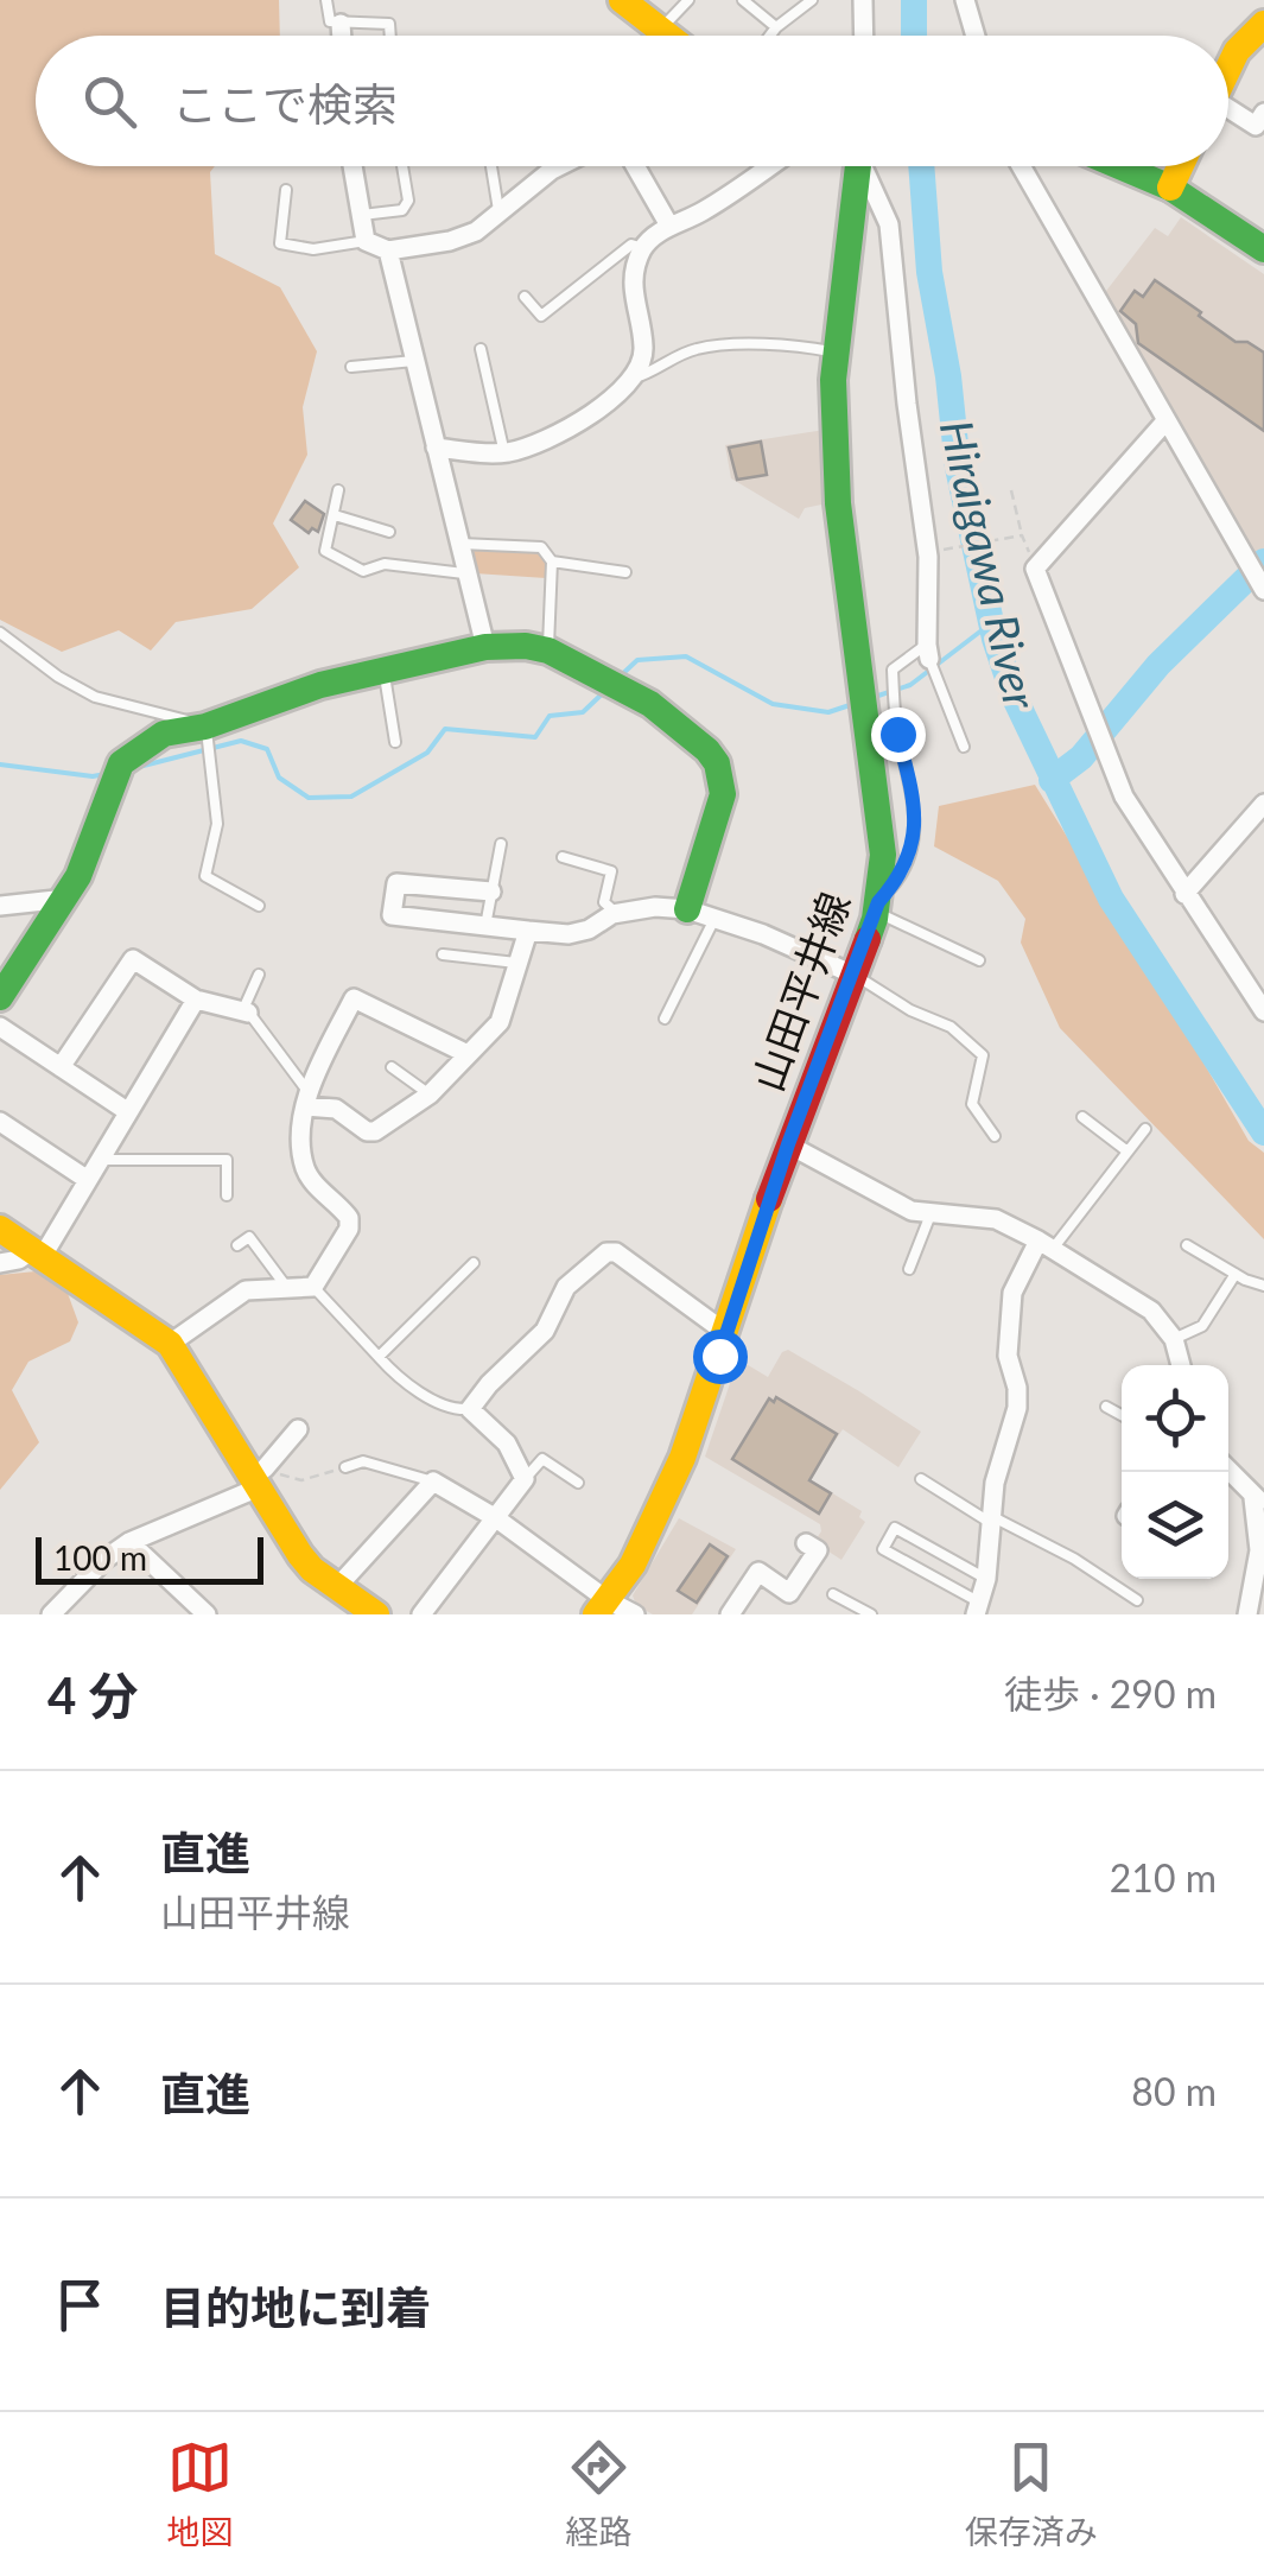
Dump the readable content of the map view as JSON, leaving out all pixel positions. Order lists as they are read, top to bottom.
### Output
{
  "streets": {
    "main road": ["山田平井線"]
  },
  "water": ["Hiraigawa River"],
  "scale_bar": "100 m",
  "page": {
    "search": "ここで検索",
    "scale": "100 m",
    "heading": ["4 分", "徒歩 · 290 m"],
    "list": [
      ["直進", "山田平井線", "210 m"],
      ["直進", "80 m"],
      "目的地に到着"
    ],
    "nav": ["地図", "経路", "保存済み"]
  }
}
